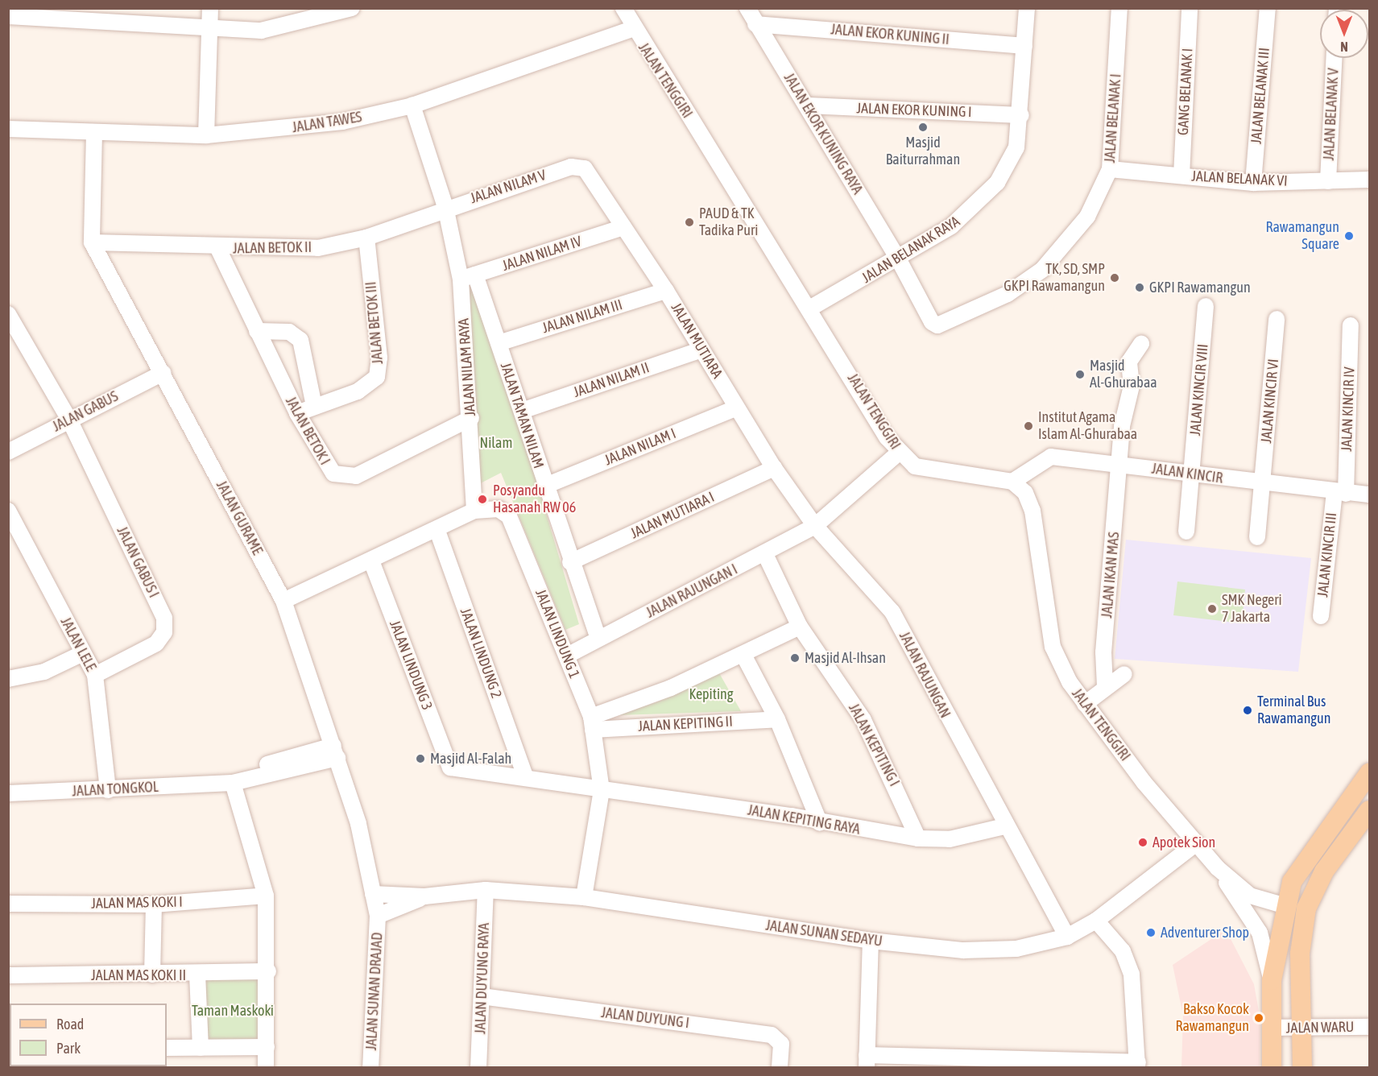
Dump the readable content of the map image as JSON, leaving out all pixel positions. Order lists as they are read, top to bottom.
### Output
{
  "streets": {
    "street": [
      "JALAN EKOR KUNING II",
      "JALAN TENGGIRI",
      "GANG BELANAK I",
      "JALAN BELANAK III",
      "JALAN EKOR KUNING I",
      "JALAN BELANAK V",
      "JALAN BELANAK I",
      "JALAN TAWES",
      "JALAN EKOR KUNING RAYA",
      "JALAN BELANAK VI",
      "JALAN NILAM V",
      "JALAN BETOK II",
      "JALAN BELANAK RAYA",
      "JALAN NILAM IV",
      "JALAN NILAM III",
      "JALAN BETOK III",
      "JALAN MUTIARA",
      "JALAN NILAM RAYA",
      "JALAN NILAM II",
      "JALAN KINCIR VIII",
      "JALAN KINCIR VI",
      "JALAN KINCIR IV",
      "JALAN GABUS",
      "JALAN TAMAN NILAM",
      "JALAN BETOK I",
      "JALAN NILAM I",
      "JALAN KINCIR",
      "JALAN MUTIARA I",
      "JALAN GURAME",
      "JALAN KINCIR III",
      "JALAN GABUS I",
      "JALAN IKAN MAS",
      "JALAN RAJUNGAN I",
      "JALAN LINDUNG 1",
      "JALAN LELE",
      "JALAN LINDUNG 2",
      "JALAN LINDUNG 3",
      "JALAN RAJUNGAN",
      "JALAN KEPITING II",
      "JALAN KEPITING I",
      "JALAN TONGKOL",
      "JALAN KEPITING RAYA",
      "JALAN MAS KOKI I",
      "JALAN SUNAN SEDAYU",
      "JALAN MAS KOKI II",
      "JALAN DUYUNG RAYA",
      "JALAN SUNAN DRAJAD",
      "JALAN DUYUNG I",
      "JALAN WARU"
    ]
  },
  "crossings": [
    ["JALAN EKOR KUNING II", "JALAN EKOR KUNING RAYA"],
    ["JALAN EKOR KUNING II", "JALAN BELANAK RAYA"],
    ["JALAN TENGGIRI", "JALAN TAWES"],
    ["JALAN TENGGIRI", "JALAN BELANAK RAYA"],
    ["JALAN TENGGIRI", "JALAN KINCIR"],
    ["JALAN TENGGIRI", "JALAN SUNAN SEDAYU"],
    ["GANG BELANAK I", "JALAN BELANAK VI"],
    ["JALAN BELANAK III", "JALAN BELANAK VI"],
    ["JALAN EKOR KUNING I", "JALAN EKOR KUNING RAYA"],
    ["JALAN EKOR KUNING I", "JALAN BELANAK RAYA"],
    ["JALAN BELANAK V", "JALAN BELANAK VI"],
    ["JALAN BELANAK I", "JALAN EKOR KUNING RAYA"],
    ["JALAN BELANAK I", "JALAN BELANAK VI"],
    ["JALAN BELANAK I", "JALAN BELANAK RAYA"],
    ["JALAN TAWES", "JALAN NILAM RAYA"],
    ["JALAN TAWES", "JALAN GURAME"],
    ["JALAN EKOR KUNING RAYA", "JALAN BELANAK RAYA"],
    ["JALAN NILAM V", "JALAN BETOK II"],
    ["JALAN NILAM V", "JALAN MUTIARA"],
    ["JALAN NILAM V", "JALAN NILAM RAYA"],
    ["JALAN BETOK II", "JALAN BETOK III"],
    ["JALAN BETOK II", "JALAN NILAM RAYA"],
    ["JALAN BETOK II", "JALAN BETOK I"],
    ["JALAN BETOK II", "JALAN GURAME"],
    ["JALAN NILAM IV", "JALAN MUTIARA"],
    ["JALAN NILAM IV", "JALAN NILAM RAYA"],
    ["JALAN NILAM IV", "JALAN TAMAN NILAM"],
    ["JALAN NILAM III", "JALAN MUTIARA"],
    ["JALAN NILAM III", "JALAN TAMAN NILAM"],
    ["JALAN BETOK III", "JALAN BETOK I"],
    ["JALAN MUTIARA", "JALAN NILAM II"],
    ["JALAN MUTIARA", "JALAN NILAM I"],
    ["JALAN MUTIARA", "JALAN MUTIARA I"],
    ["JALAN MUTIARA", "JALAN RAJUNGAN I"],
    ["JALAN MUTIARA", "JALAN RAJUNGAN"],
    ["JALAN NILAM RAYA", "JALAN TAMAN NILAM"],
    ["JALAN NILAM RAYA", "JALAN BETOK I"],
    ["JALAN NILAM RAYA", "JALAN LINDUNG 1"],
    ["JALAN NILAM II", "JALAN TAMAN NILAM"],
    ["JALAN KINCIR VIII", "JALAN KINCIR"],
    ["JALAN KINCIR VI", "JALAN KINCIR"],
    ["JALAN KINCIR IV", "JALAN KINCIR"],
    ["JALAN KINCIR IV", "JALAN KINCIR III"],
    ["JALAN GABUS", "JALAN GURAME"],
    ["JALAN GABUS", "JALAN GABUS I"],
    ["JALAN TAMAN NILAM", "JALAN NILAM I"],
    ["JALAN TAMAN NILAM", "JALAN MUTIARA I"],
    ["JALAN TAMAN NILAM", "JALAN RAJUNGAN I"],
    ["JALAN KINCIR", "JALAN KINCIR III"],
    ["JALAN KINCIR", "JALAN IKAN MAS"],
    ["JALAN GURAME", "JALAN TONGKOL"],
    ["JALAN GURAME", "JALAN SUNAN SEDAYU"],
    ["JALAN GURAME", "JALAN SUNAN DRAJAD"],
    ["JALAN GABUS I", "JALAN LELE"],
    ["JALAN RAJUNGAN I", "JALAN LINDUNG 1"],
    ["JALAN RAJUNGAN I", "JALAN RAJUNGAN"],
    ["JALAN RAJUNGAN I", "JALAN KEPITING I"],
    ["JALAN LINDUNG 1", "JALAN KEPITING II"],
    ["JALAN LINDUNG 1", "JALAN KEPITING RAYA"],
    ["JALAN LINDUNG 1", "JALAN SUNAN SEDAYU"],
    ["JALAN LELE", "JALAN TONGKOL"],
    ["JALAN LINDUNG 2", "JALAN KEPITING RAYA"],
    ["JALAN LINDUNG 3", "JALAN KEPITING RAYA"],
    ["JALAN RAJUNGAN", "JALAN KEPITING RAYA"],
    ["JALAN RAJUNGAN", "JALAN SUNAN SEDAYU"],
    ["JALAN KEPITING I", "JALAN KEPITING RAYA"],
    ["JALAN SUNAN SEDAYU", "JALAN DUYUNG RAYA"],
    ["JALAN SUNAN SEDAYU", "JALAN SUNAN DRAJAD"],
    ["JALAN DUYUNG RAYA", "JALAN DUYUNG I"]
  ],
  "parks": ["Nilam", "Kepiting", "Taman Maskoki"],
  "places": [
    "Masjid Baiturrahman",
    "PAUD & TK Tadika Puri",
    "Rawamangun Square",
    "TK, SD, SMP GKPI Rawamangun",
    "GKPI Rawamangun",
    "Masjid Al-Ghurabaa",
    "Institut Agama Islam Al-Ghurabaa",
    "Posyandu Hasanah RW 06",
    "SMK Negeri 7 Jakarta",
    "Masjid Al-Ihsan",
    "Terminal Bus Rawamangun",
    "Masjid Al-Falah",
    "Apotek Sion",
    "Adventurer Shop",
    "Bakso Kocok Rawamangun"
  ],
  "legend": ["Road", "Park"],
  "north": "bottom"
}
